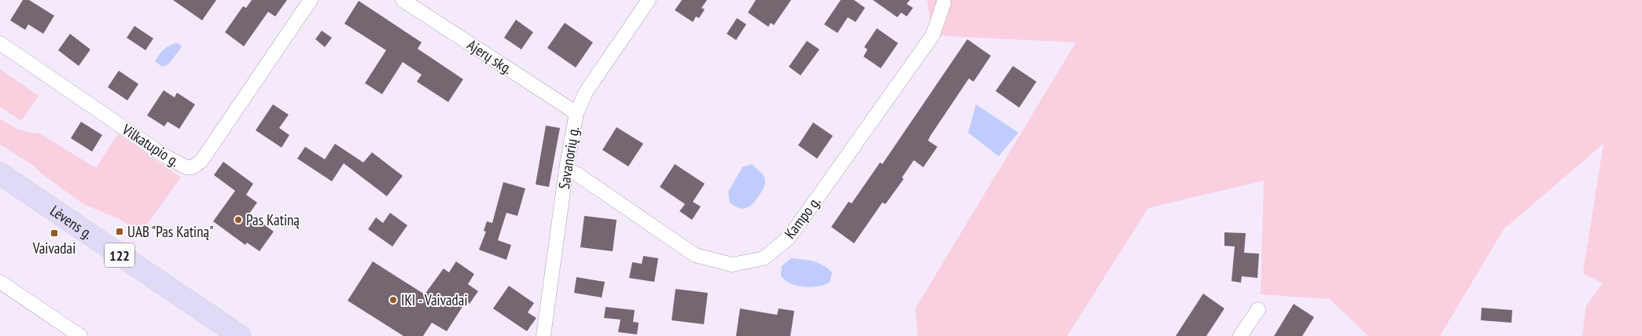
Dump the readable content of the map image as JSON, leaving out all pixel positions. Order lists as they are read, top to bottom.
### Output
{
  "streets": {
    "main road": ["Lėvens g.", "122"],
    "street": [
      "Ajerų skg.",
      "Vilkatupio g.",
      "Savanorių g.",
      "Kampo g."
    ]
  },
  "crossings": [
    ["Ajerų skg.", "Savanorių g."],
    ["Savanorių g.", "Kampo g."]
  ],
  "places": {
    "other": ["Pas Katiną", "IKI - Vaivadai"],
    "transit": ["UAB \"Pas Katiną\"", "Vaivadai"]
  }
}
